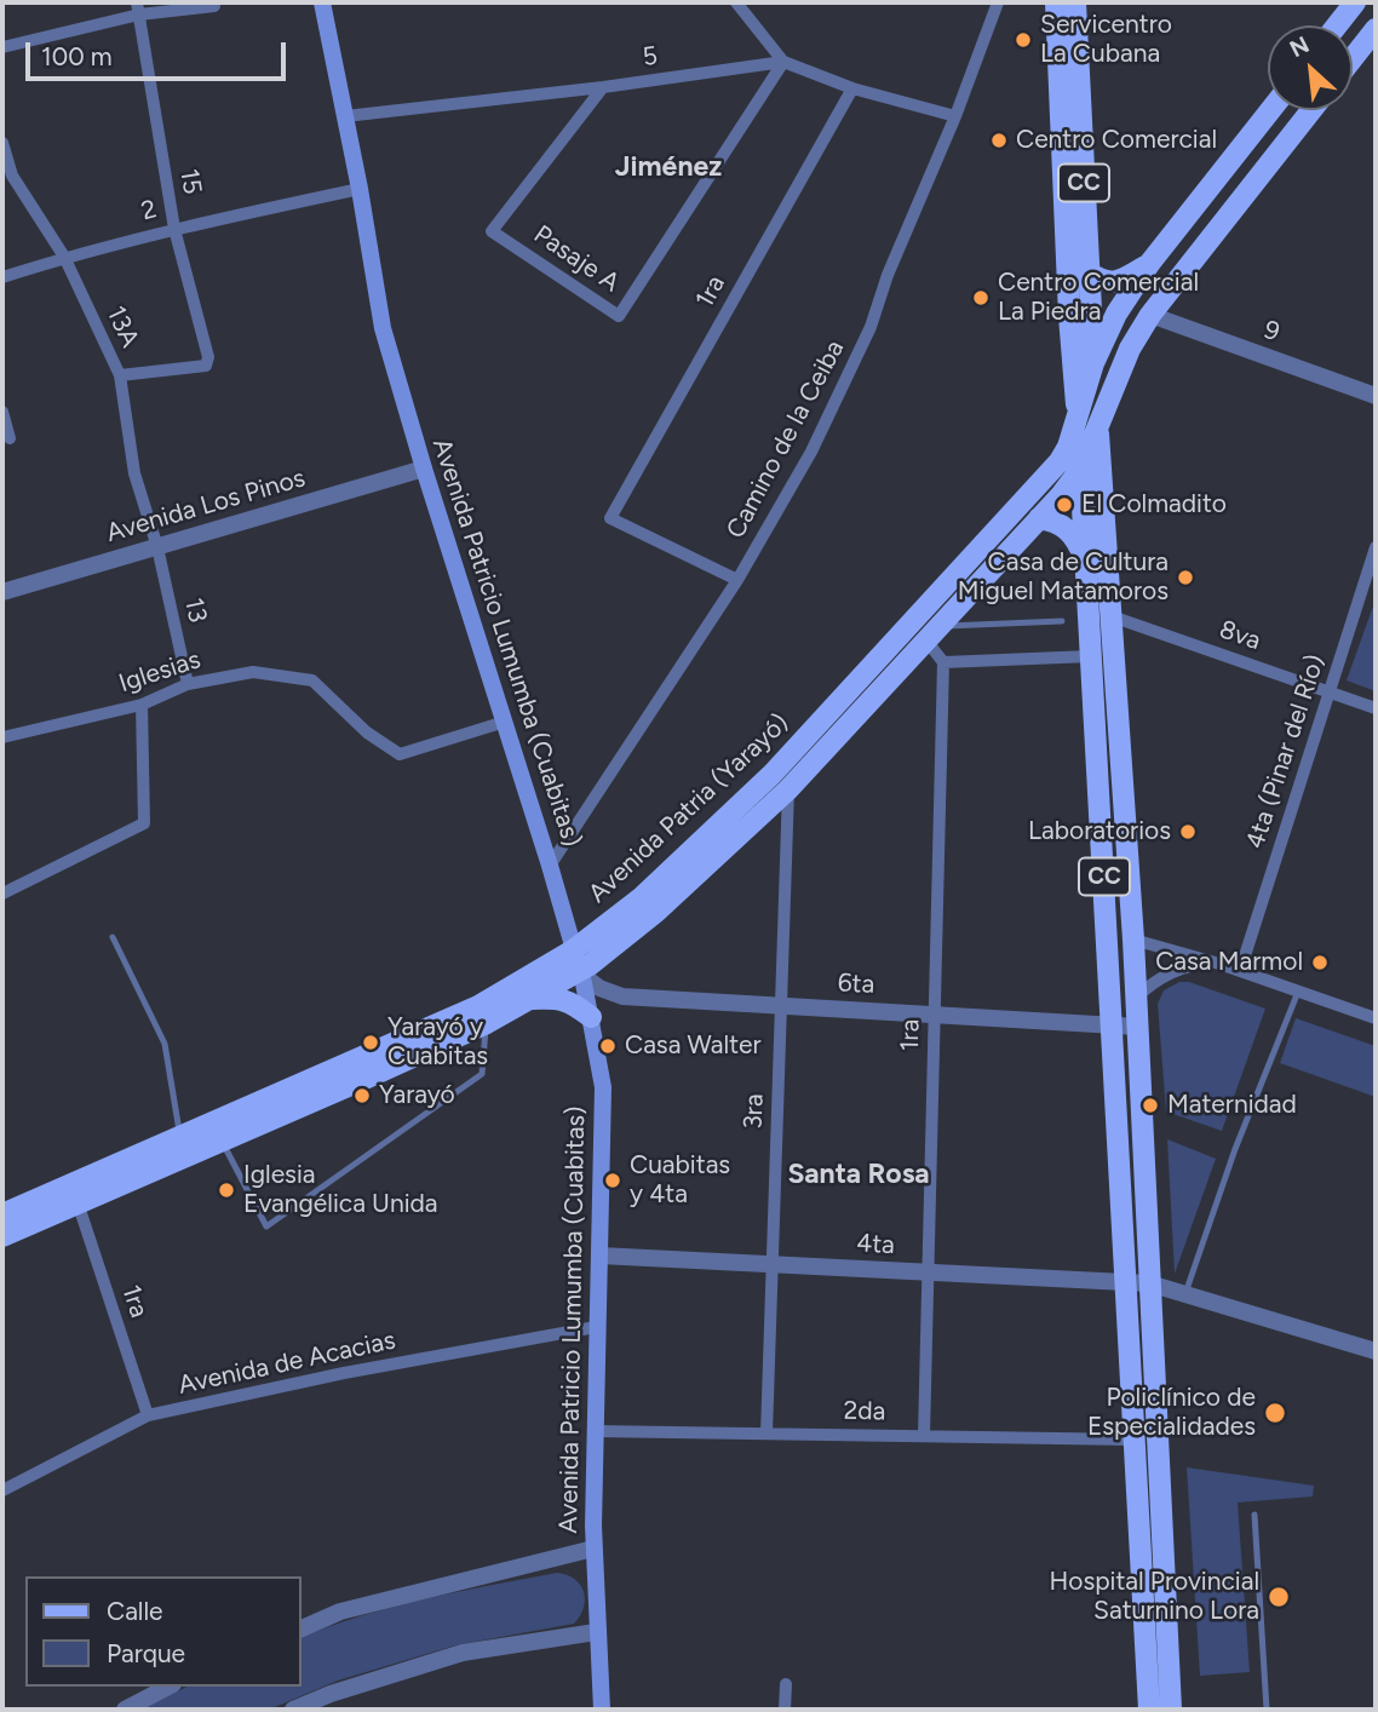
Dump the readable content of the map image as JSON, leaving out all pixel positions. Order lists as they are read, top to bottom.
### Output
{
  "streets": {
    "main road": ["CC", "Avenida Patricio Lumumba (Cuabitas)", "Avenida Patria (Yarayó)"],
    "street": [
      "5",
      "15",
      "2",
      "Pasaje A",
      "1ra",
      "13A",
      "9",
      "Camino de la Ceiba",
      "Avenida Los Pinos",
      "13",
      "8va",
      "Iglesias",
      "4ta (Pinar del Río)",
      "6ta",
      "3ra",
      "4ta",
      "Avenida de Acacias",
      "2da"
    ]
  },
  "crossings": [
    ["5", "Pasaje A"],
    ["5", "1ra"],
    ["5", "Camino de la Ceiba"],
    ["5", "Avenida Patricio Lumumba (Cuabitas)"],
    ["15", "2"],
    ["15", "13A"],
    ["CC", "8va"],
    ["CC", "Avenida Patria (Yarayó)"],
    ["CC", "6ta"],
    ["CC", "4ta"],
    ["CC", "2da"],
    ["2", "13A"],
    ["2", "Avenida Patricio Lumumba (Cuabitas)"],
    ["1ra", "Camino de la Ceiba"],
    ["1ra", "Avenida Patria (Yarayó)"],
    ["1ra", "6ta"],
    ["1ra", "4ta"],
    ["1ra", "Avenida de Acacias"],
    ["1ra", "2da"],
    ["13A", "Avenida Los Pinos"],
    ["13A", "13"],
    ["Camino de la Ceiba", "Avenida Patricio Lumumba (Cuabitas)"],
    ["Avenida Los Pinos", "13"],
    ["Avenida Los Pinos", "Avenida Patricio Lumumba (Cuabitas)"],
    ["13", "Iglesias"],
    ["8va", "4ta (Pinar del Río)"],
    ["Avenida Patricio Lumumba (Cuabitas)", "Iglesias"],
    ["Avenida Patricio Lumumba (Cuabitas)", "Avenida Patria (Yarayó)"],
    ["Avenida Patricio Lumumba (Cuabitas)", "6ta"],
    ["Avenida Patricio Lumumba (Cuabitas)", "4ta"],
    ["Avenida Patricio Lumumba (Cuabitas)", "Avenida de Acacias"],
    ["Avenida Patricio Lumumba (Cuabitas)", "2da"],
    ["Avenida Patria (Yarayó)", "6ta"],
    ["Avenida Patria (Yarayó)", "3ra"],
    ["6ta", "3ra"],
    ["3ra", "4ta"],
    ["3ra", "2da"]
  ],
  "districts": ["Jiménez", "Santa Rosa"],
  "places": [
    "Servicentro La Cubana",
    "Centro Comercial",
    "Centro Comercial La Piedra",
    "El Colmadito",
    "Casa de Cultura Miguel Matamoros",
    "Laboratorios",
    "Casa Marmol",
    "Yarayó y Cuabitas",
    "Casa Walter",
    "Yarayó",
    "Maternidad",
    "Cuabitas y 4ta",
    "Iglesia Evangélica Unida",
    "Policlínico de Especialidades",
    "Hospital Provincial Saturnino Lora"
  ],
  "legend": ["Calle", "Parque"],
  "scale_bar": "100 m",
  "north": "top left"
}
